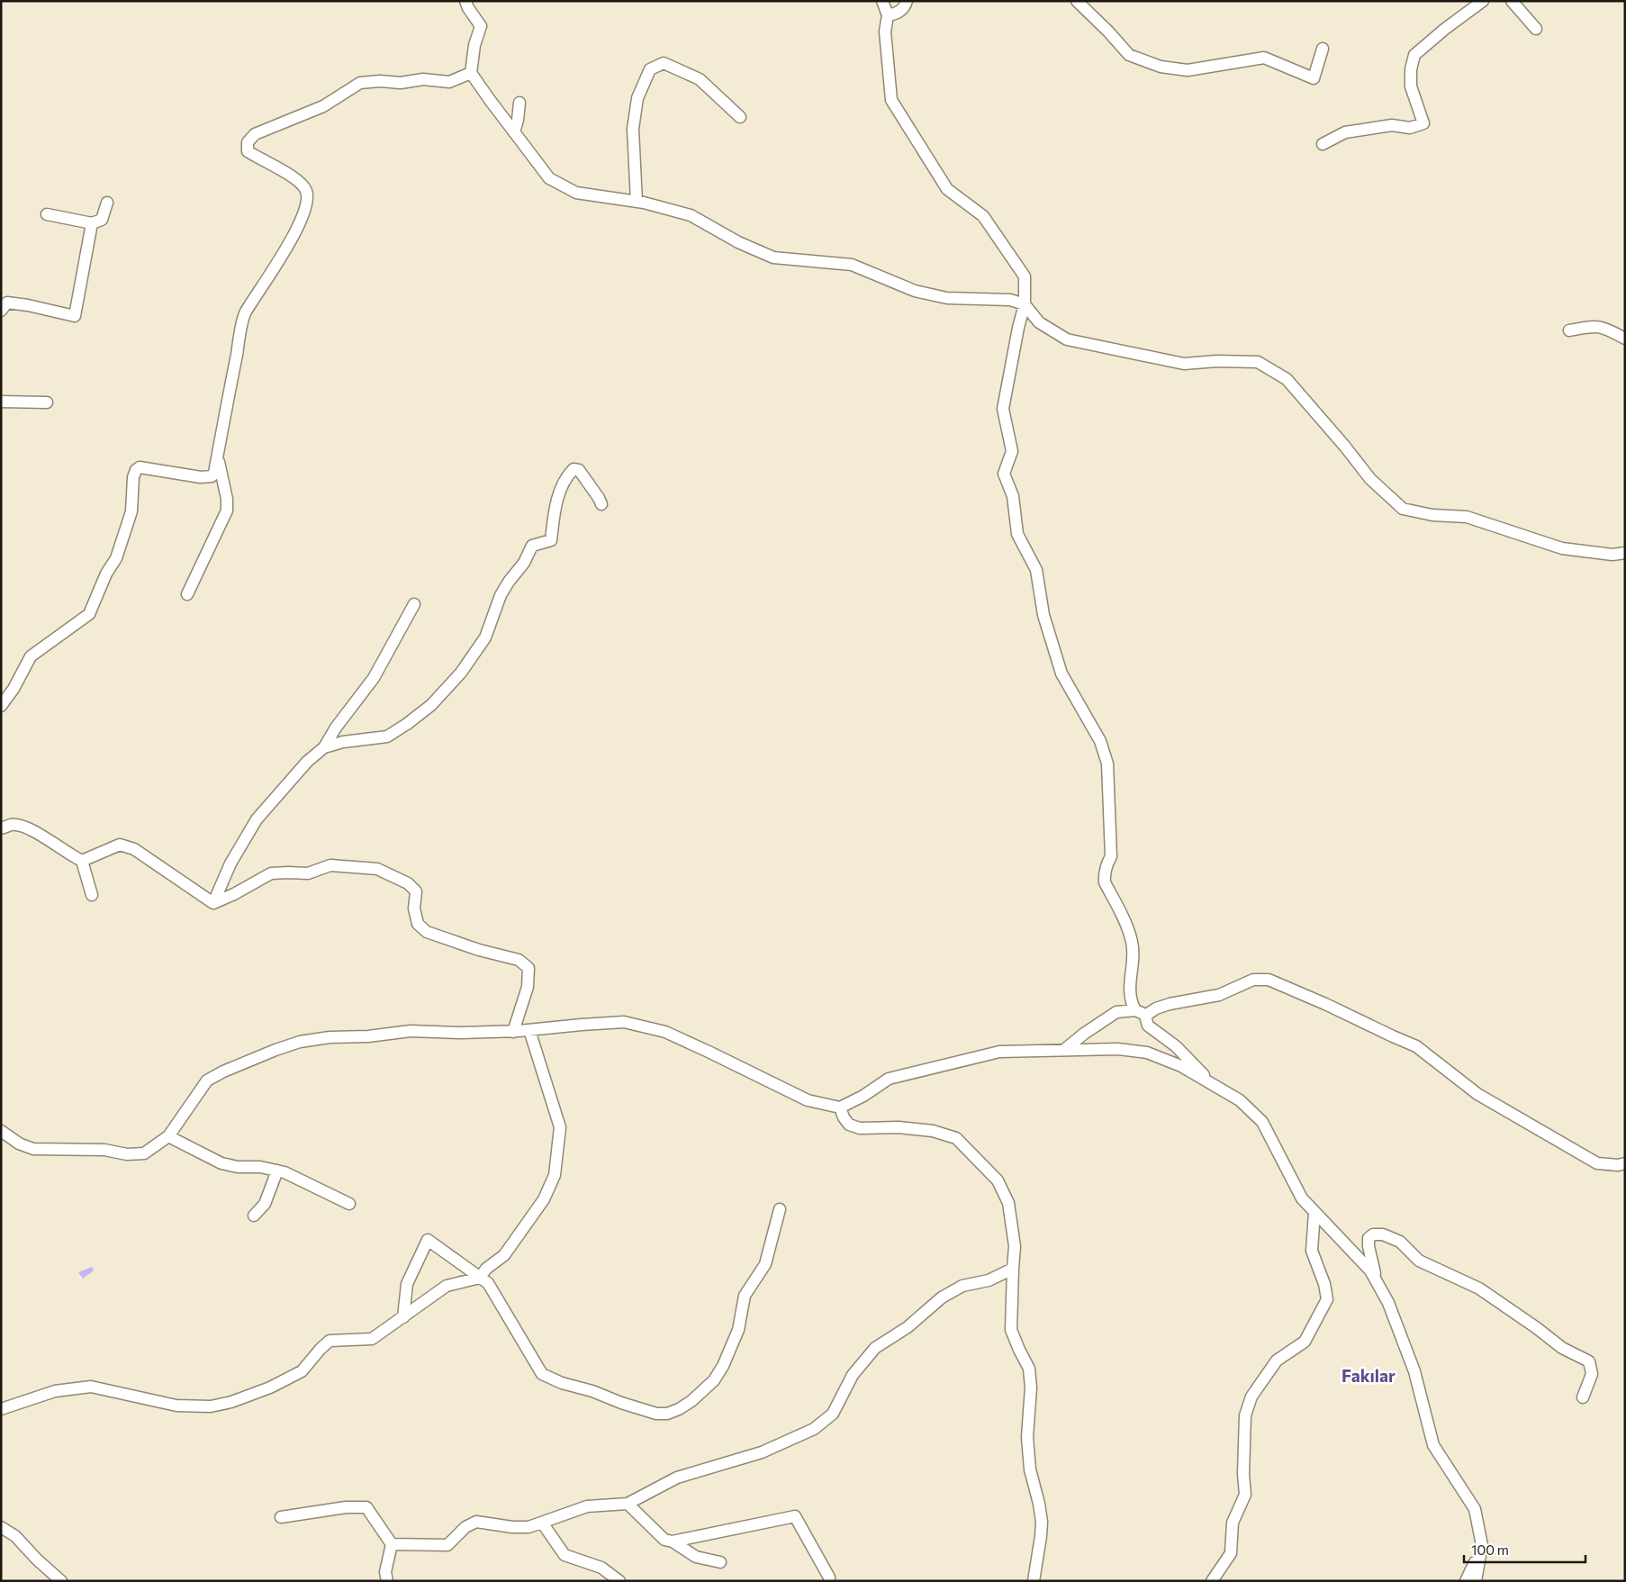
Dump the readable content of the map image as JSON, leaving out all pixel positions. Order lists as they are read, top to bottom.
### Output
{
  "districts": ["Fakılar"],
  "scale_bar": "100 m"
}
